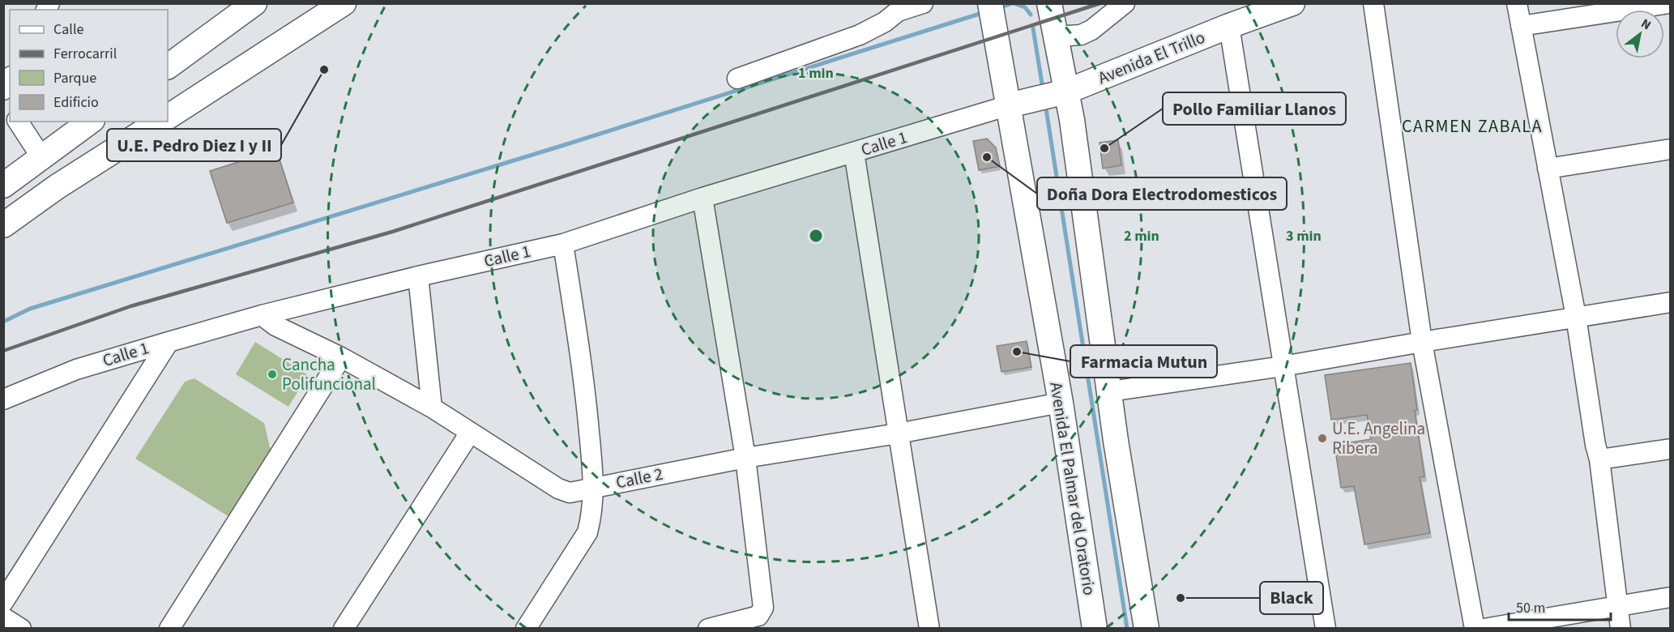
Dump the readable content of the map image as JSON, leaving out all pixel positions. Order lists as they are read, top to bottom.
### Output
{
  "streets": {
    "main road": ["Avenida El Trillo", "Avenida El Palmar del Oratorio"],
    "street": ["Calle 1", "Calle 2"]
  },
  "crossings": [
    ["Avenida El Trillo", "Calle 1"],
    ["Avenida El Trillo", "Avenida El Palmar del Oratorio"],
    ["Calle 1", "Calle 2"],
    ["Calle 1", "Avenida El Palmar del Oratorio"],
    ["Calle 2", "Avenida El Palmar del Oratorio"]
  ],
  "districts": ["CARMEN ZABALA"],
  "places": [
    "U.E. Pedro Diez I y II",
    "Pollo Familiar Llanos",
    "Doña Dora Electrodomesticos",
    "Farmacia Mutun",
    "Cancha Polifuncional",
    "U.E. Angelina Ribera",
    "Black"
  ],
  "legend": [
    "Calle",
    "Ferrocarril",
    "Parque",
    "Edificio"
  ],
  "scale_bar": "50 m",
  "north": "top right",
  "rings": ["1 min", "2 min", "3 min"]
}
